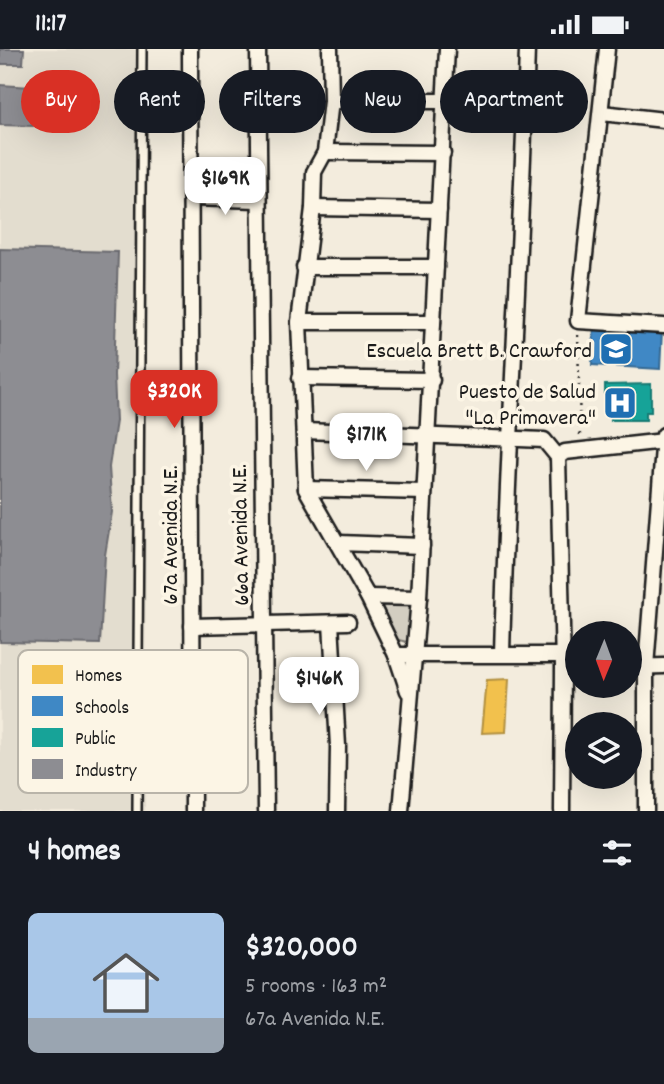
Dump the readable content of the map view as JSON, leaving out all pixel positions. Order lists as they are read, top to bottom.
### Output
{
  "streets": {
    "street": ["67a Avenida N.E.", "66a Avenida N.E."]
  },
  "places": {
    "school or university": ["Escuela Brett B. Crawford"],
    "hospital": ["Puesto de Salud \"La Primavera\""]
  },
  "legend": [
    "Homes",
    "Schools",
    "Public",
    "Industry"
  ],
  "north": "bottom",
  "page": {
    "status": "11:17",
    "chip": [
      "Buy",
      "Rent",
      "Filters",
      "New",
      "Apartment"
    ],
    "price": [
      "$169K",
      "$320K",
      "$171K",
      "$146K"
    ],
    "heading": "4 homes",
    "list": [
      {
        "name": "$320,000",
        "note": "5 rooms · 163 m² · 67a Avenida N.E."
      }
    ]
  }
}
